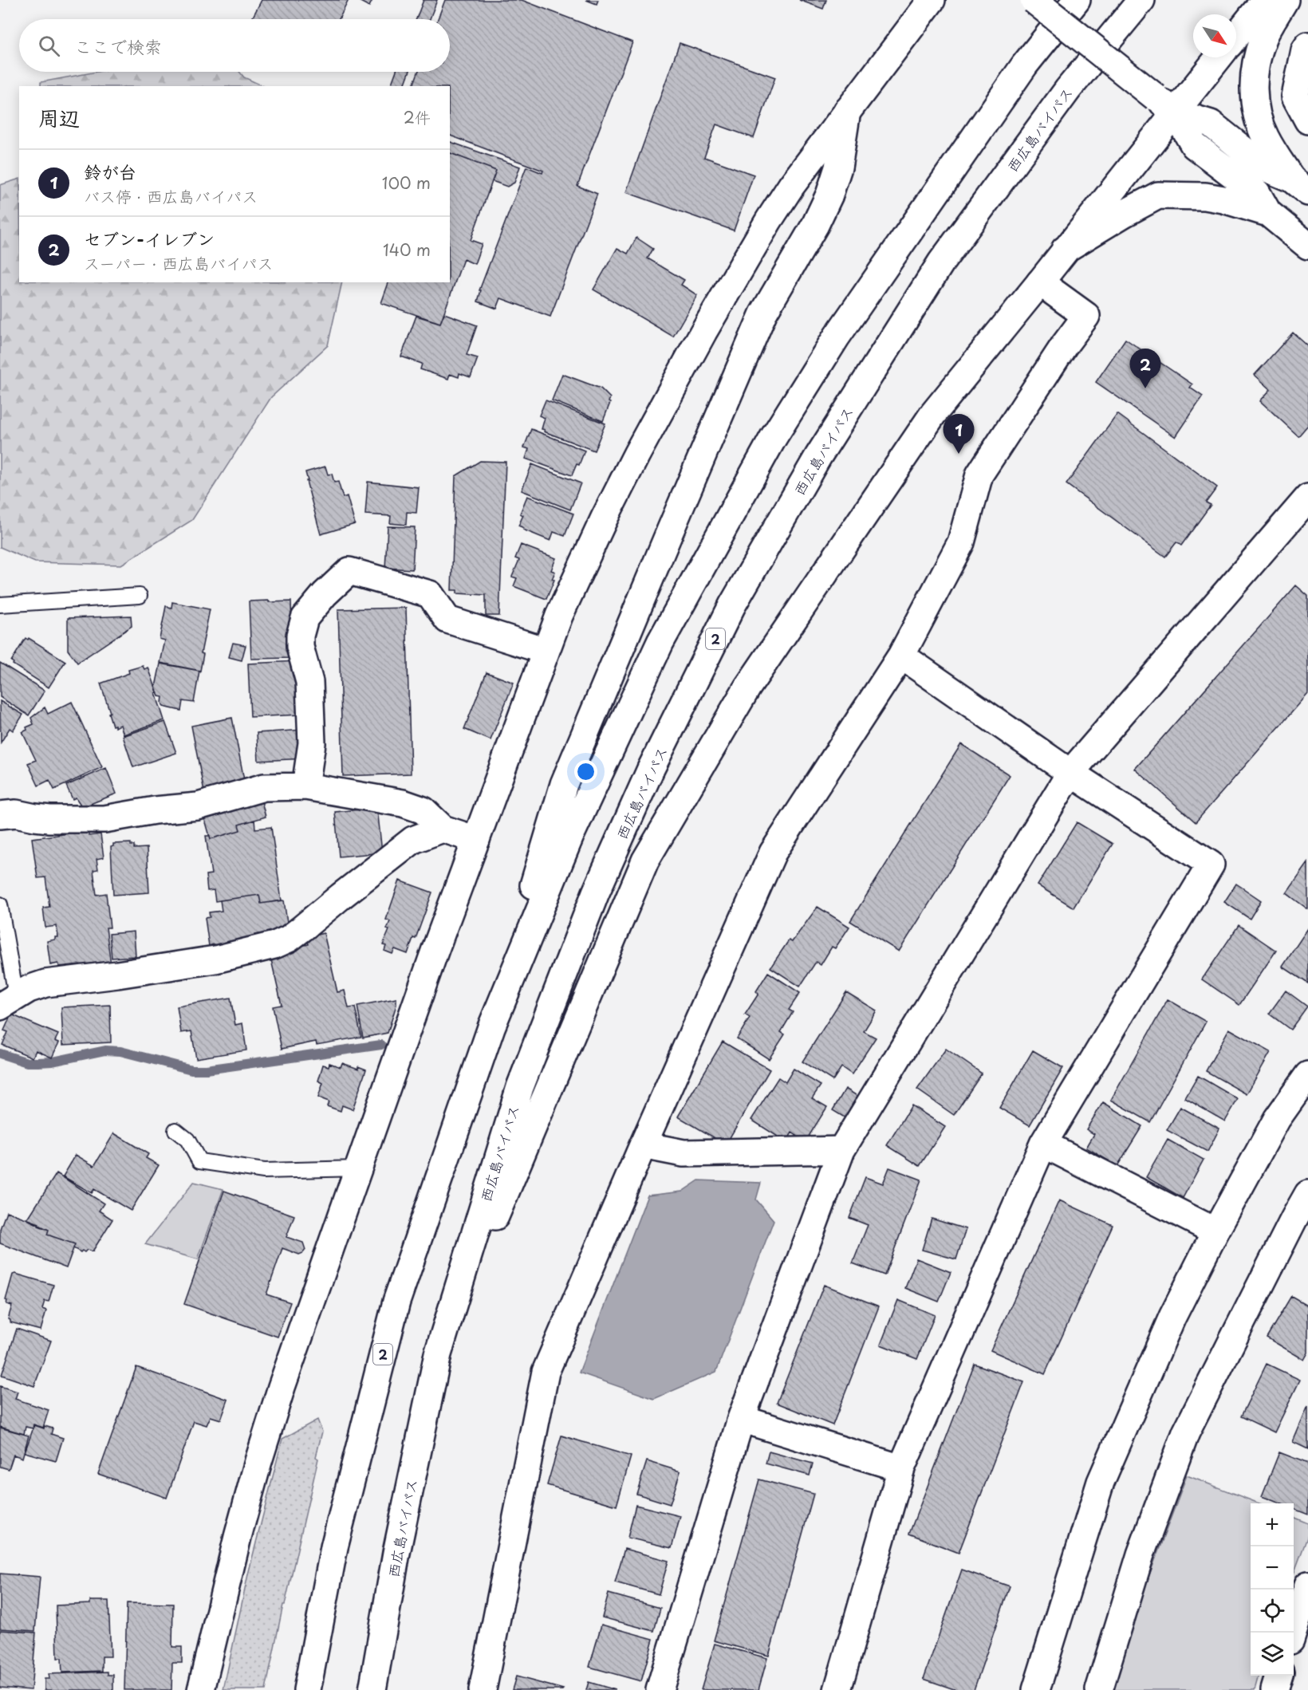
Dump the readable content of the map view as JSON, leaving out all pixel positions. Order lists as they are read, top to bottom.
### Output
{
  "streets": {
    "main road": ["西広島バイパス", "2"]
  },
  "north": "bottom right",
  "page": {
    "search": "ここで検索",
    "heading": ["周辺", "2件"],
    "list": [
      {
        "mark": "1",
        "name": "鈴が台",
        "note": "バス停 · 西広島バイパス",
        "value": "100 m"
      },
      {
        "mark": "2",
        "name": "セブン-イレブン",
        "note": "スーパー · 西広島バイパス",
        "value": "140 m"
      }
    ],
    "pins": ["2", "1"],
    "map_buttons": ["+", "−"]
  }
}
